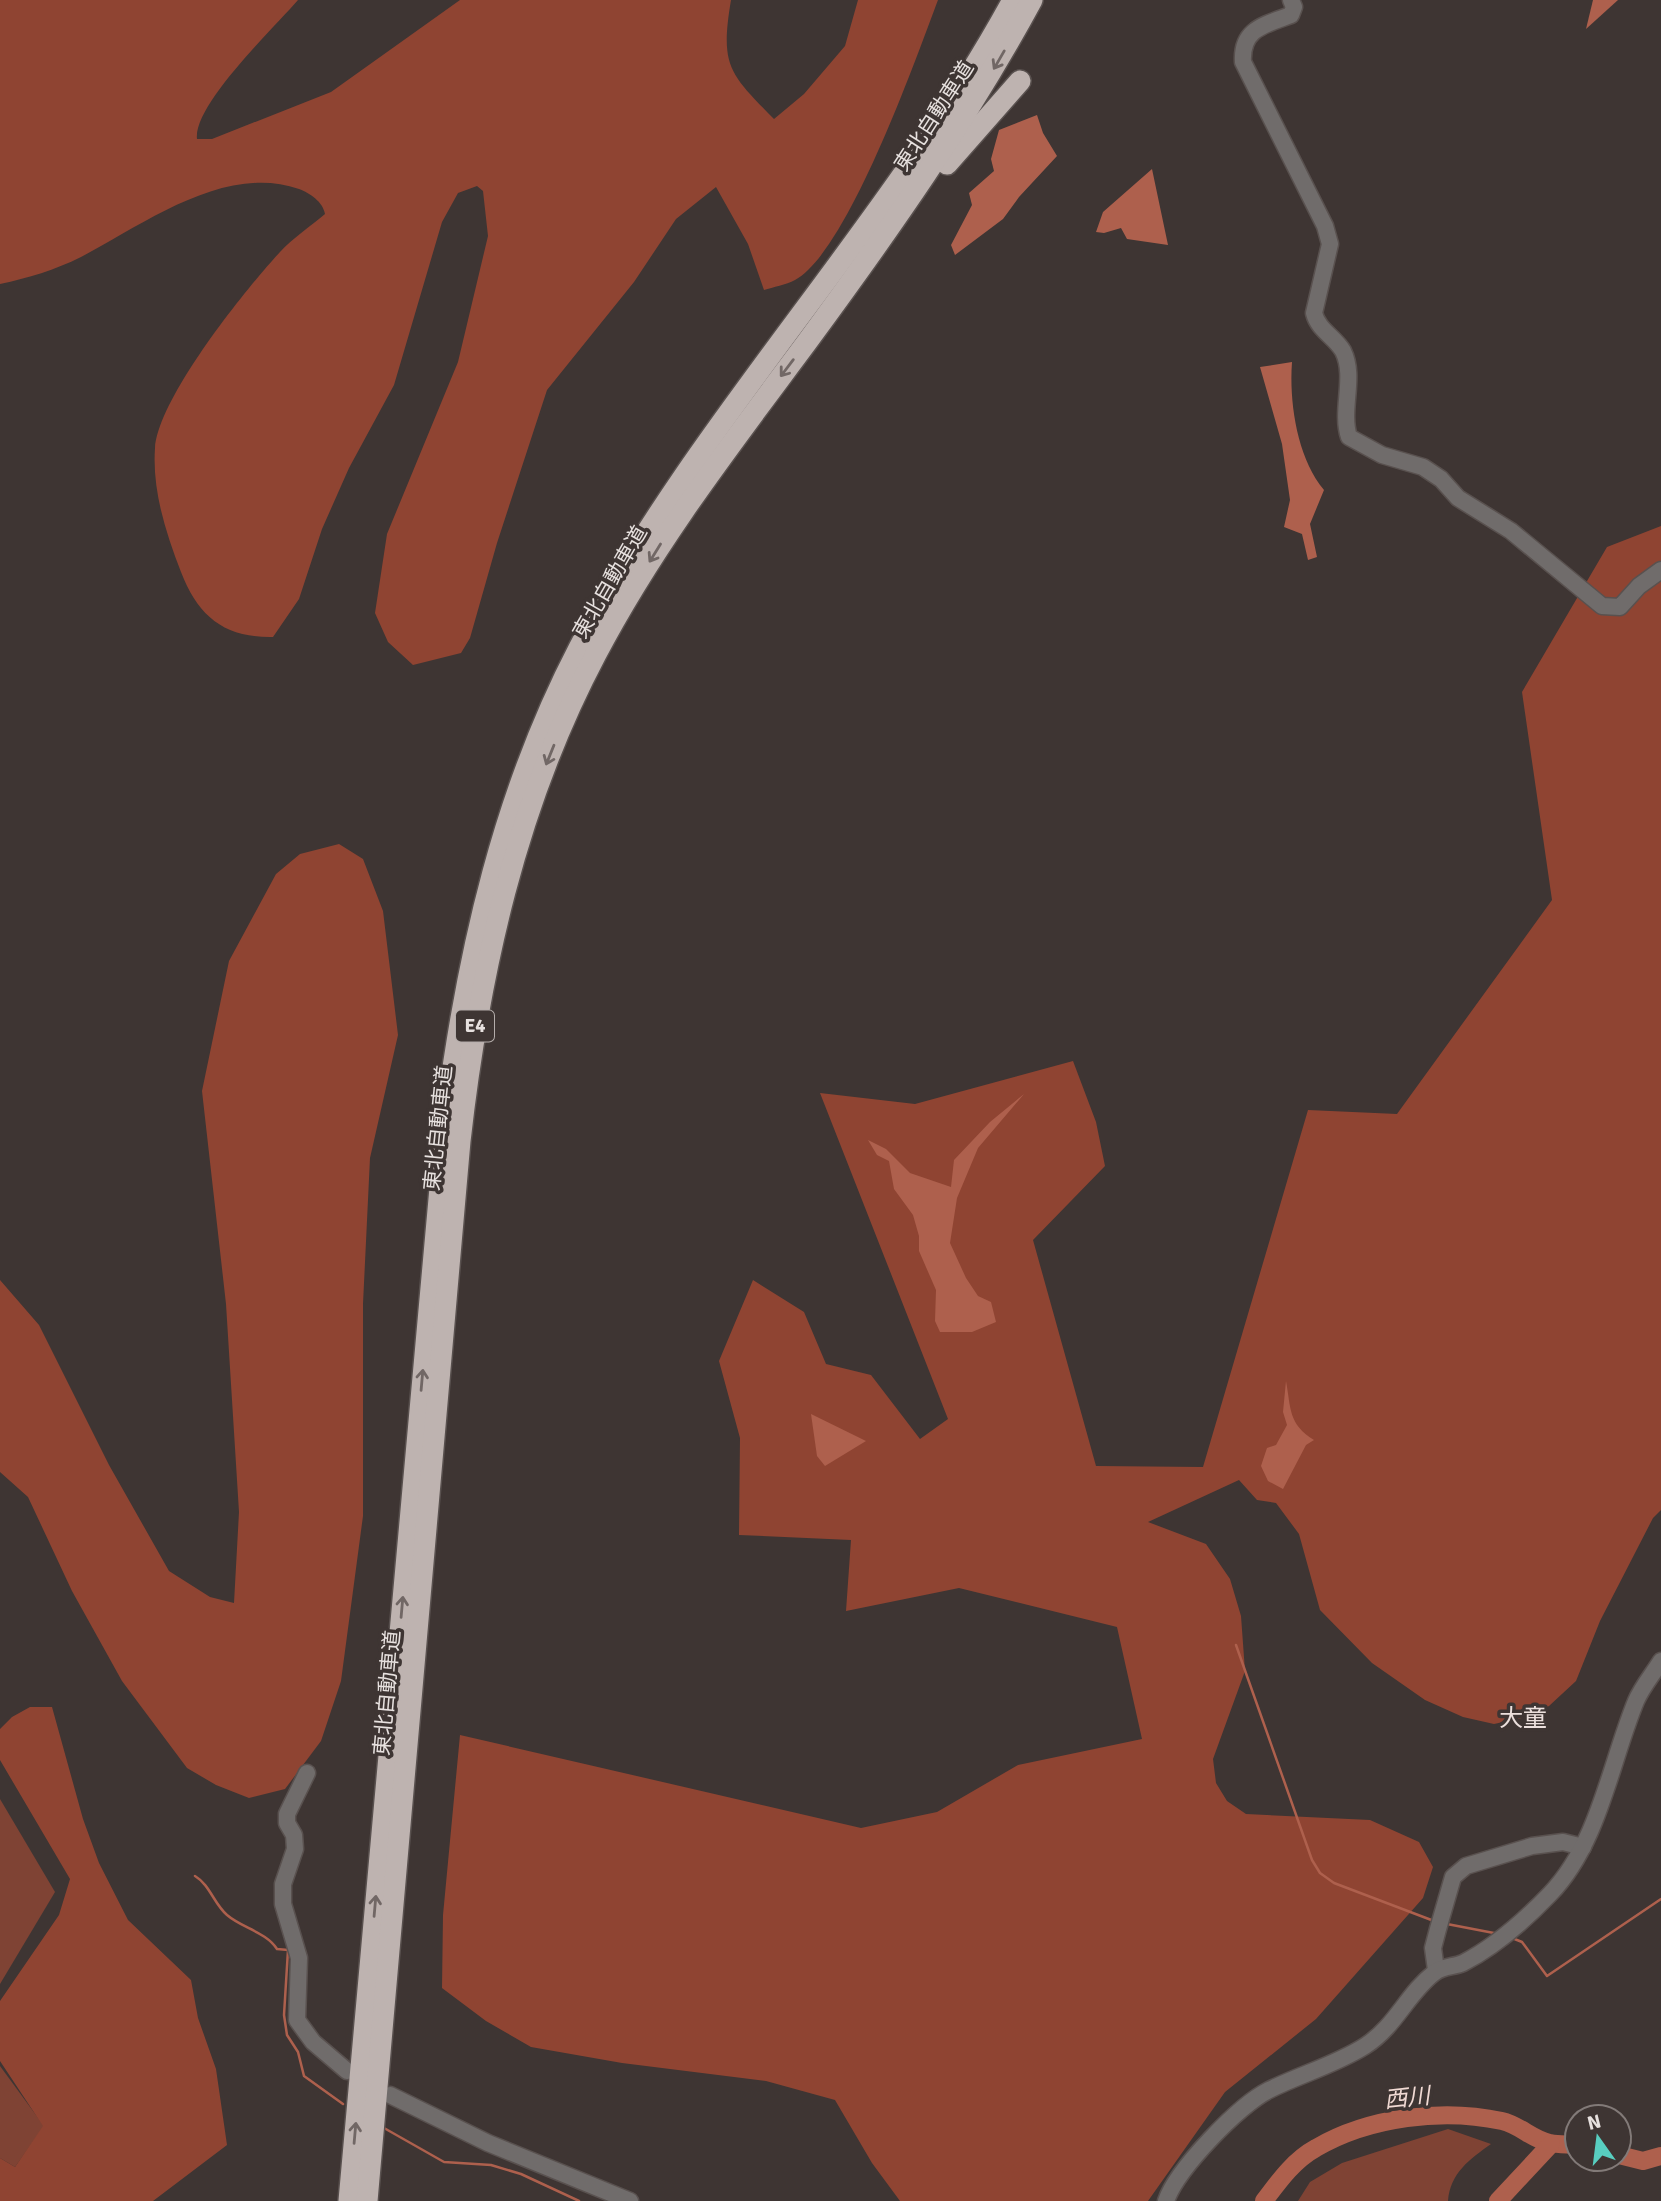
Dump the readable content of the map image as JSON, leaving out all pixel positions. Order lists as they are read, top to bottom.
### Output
{
  "streets": {
    "highway": ["東北自動車道", "E4"]
  },
  "districts": ["大童"],
  "water": ["西川"],
  "north": "top"
}
